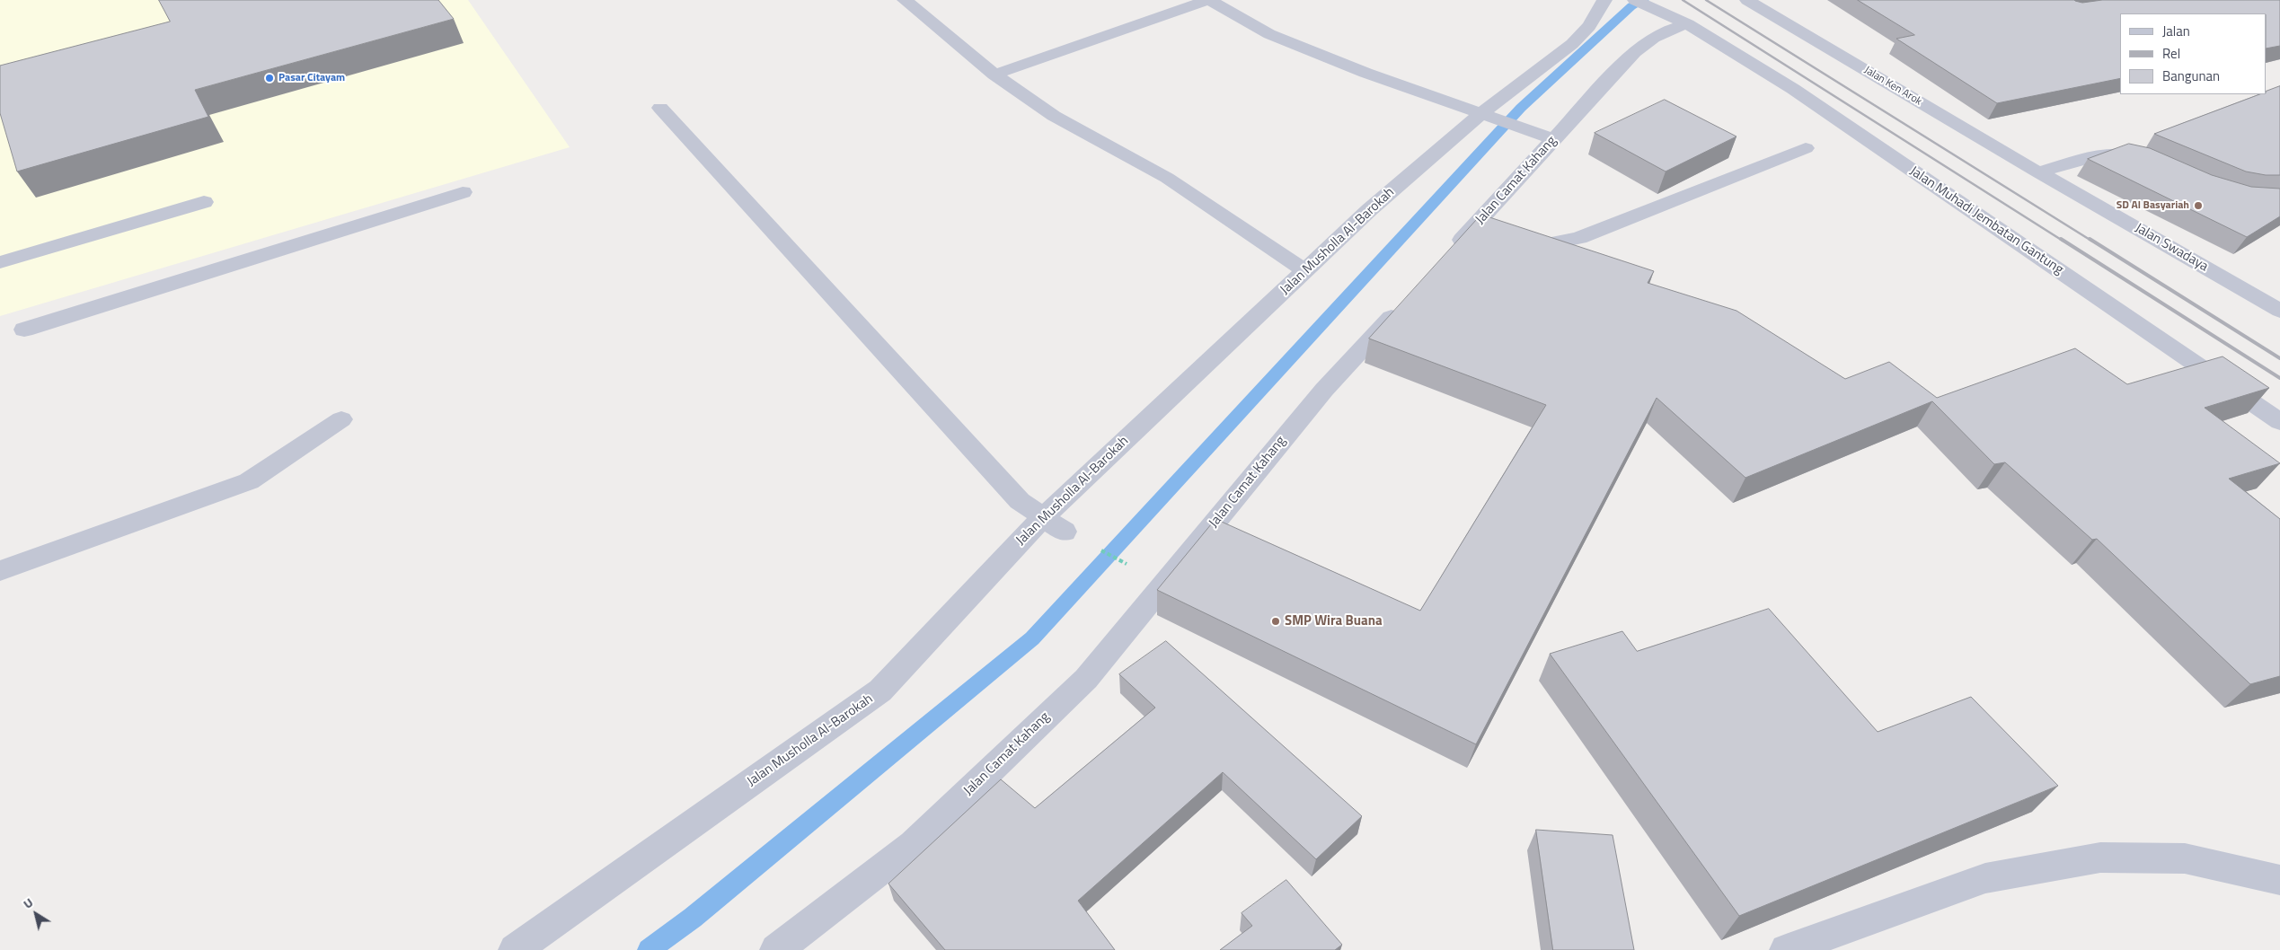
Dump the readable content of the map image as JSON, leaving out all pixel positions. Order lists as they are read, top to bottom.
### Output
{
  "streets": {
    "street": [
      "Jalan Ken Arok",
      "Jalan Camat Kahang",
      "Jalan Muhadi Jembatan Gantung",
      "Jalan Musholla Al-Barokah",
      "Jalan Swadaya"
    ]
  },
  "crossings": [
    ["Jalan Ken Arok", "Jalan Swadaya"],
    ["Jalan Camat Kahang", "Jalan Muhadi Jembatan Gantung"]
  ],
  "places": ["Pasar Citayam", "SD Al Basyariah", "SMP Wira Buana"],
  "legend": ["Jalan", "Rel", "Bangunan"],
  "north": "top left"
}
